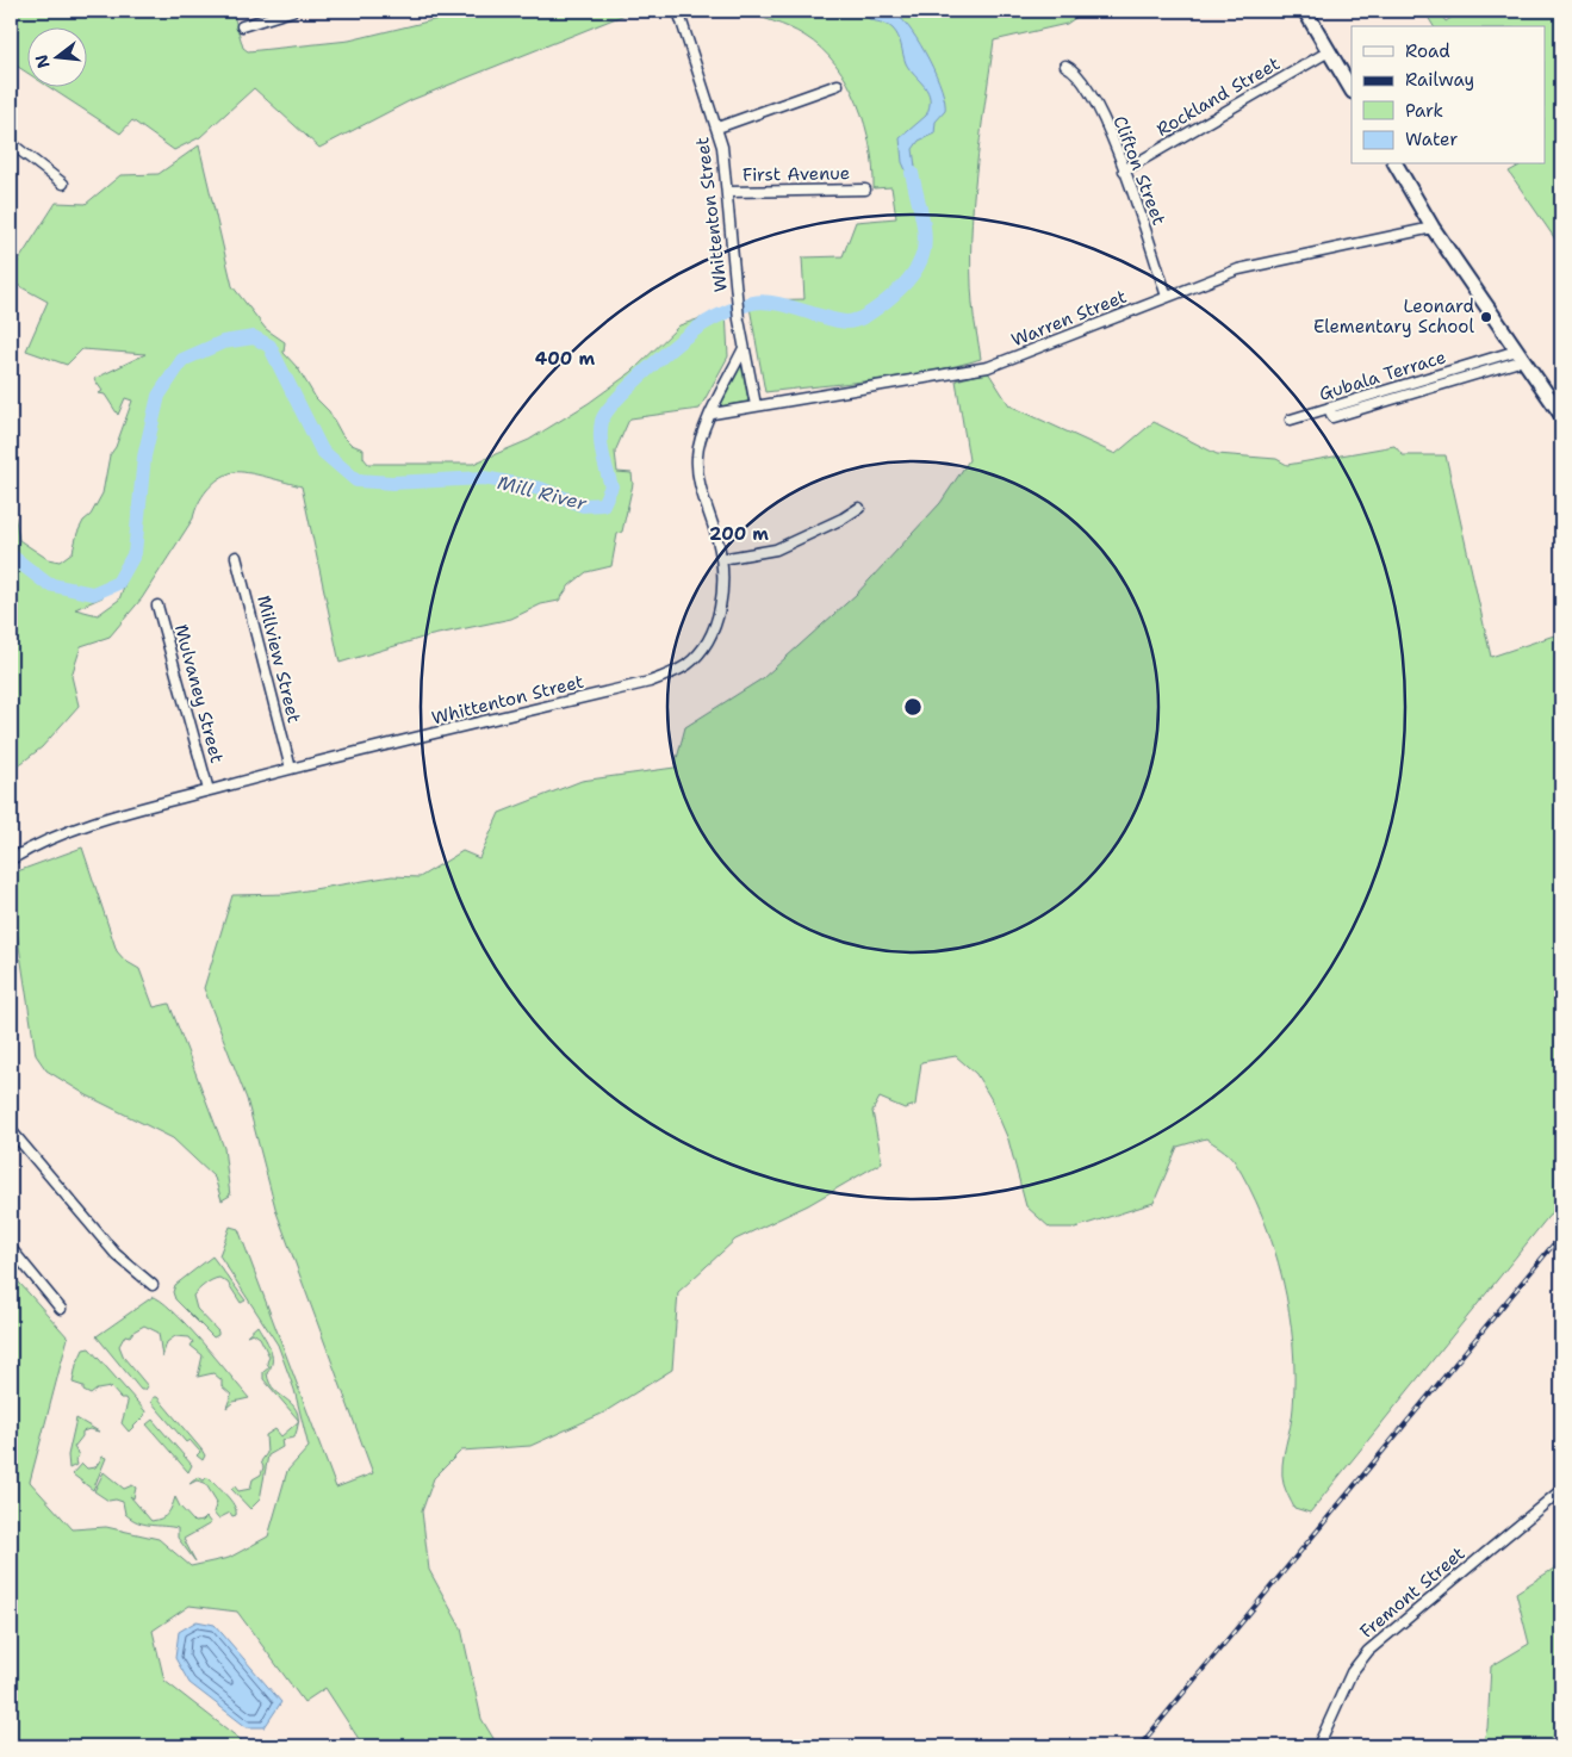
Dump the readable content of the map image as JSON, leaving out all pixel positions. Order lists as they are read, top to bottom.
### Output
{
  "streets": {
    "street": [
      "Rockland Street",
      "Clifton Street",
      "First Avenue",
      "Whittenton Street",
      "Warren Street",
      "Gubala Terrace",
      "Millview Street",
      "Mulvaney Street",
      "Fremont Street"
    ]
  },
  "crossings": [
    ["Rockland Street", "Clifton Street"],
    ["Clifton Street", "Warren Street"],
    ["First Avenue", "Whittenton Street"],
    ["Whittenton Street", "Warren Street"],
    ["Whittenton Street", "Millview Street"],
    ["Whittenton Street", "Mulvaney Street"]
  ],
  "water": ["Mill River"],
  "places": ["Leonard Elementary School"],
  "legend": [
    "Road",
    "Railway",
    "Park",
    "Water"
  ],
  "north": "left",
  "rings": ["400 m", "200 m"]
}
